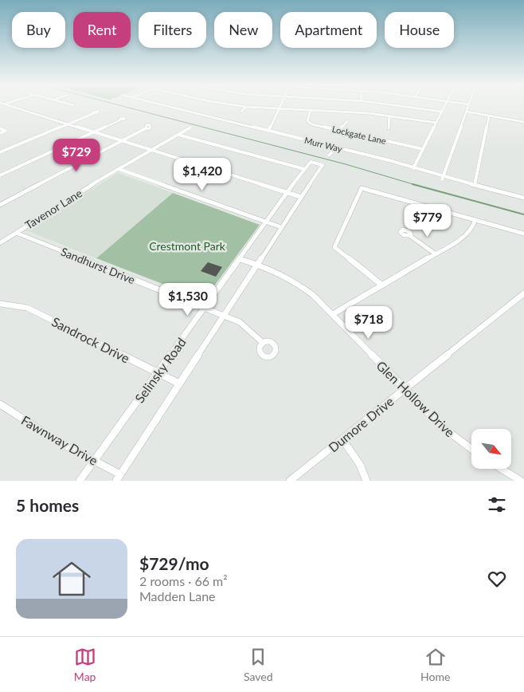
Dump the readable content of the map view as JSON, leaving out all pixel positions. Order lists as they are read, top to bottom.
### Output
{
  "streets": {
    "street": [
      "Lockgate Lane",
      "Murr Way",
      "Tavenor Lane",
      "Sandhurst Drive",
      "Sandrock Drive",
      "Selinsky Road",
      "Glen Hollow Drive",
      "Dumore Drive",
      "Fawnway Drive"
    ]
  },
  "crossings": [
    ["Tavenor Lane", "Sandhurst Drive"],
    ["Sandhurst Drive", "Selinsky Road"],
    ["Sandrock Drive", "Selinsky Road"],
    ["Selinsky Road", "Glen Hollow Drive"],
    ["Selinsky Road", "Fawnway Drive"],
    ["Glen Hollow Drive", "Dumore Drive"]
  ],
  "parks": ["Crestmont Park"],
  "north": "bottom right",
  "page": {
    "chip": [
      "Buy",
      "Rent",
      "Filters",
      "New",
      "Apartment",
      "House"
    ],
    "price": [
      "$729",
      "$1,420",
      "$779",
      "$1,530",
      "$718"
    ],
    "heading": "5 homes",
    "list": [
      {
        "name": "$729/mo",
        "note": "2 rooms · 66 m² · Madden Lane"
      }
    ],
    "tabs": ["Map", "Saved", "Home"]
  }
}
